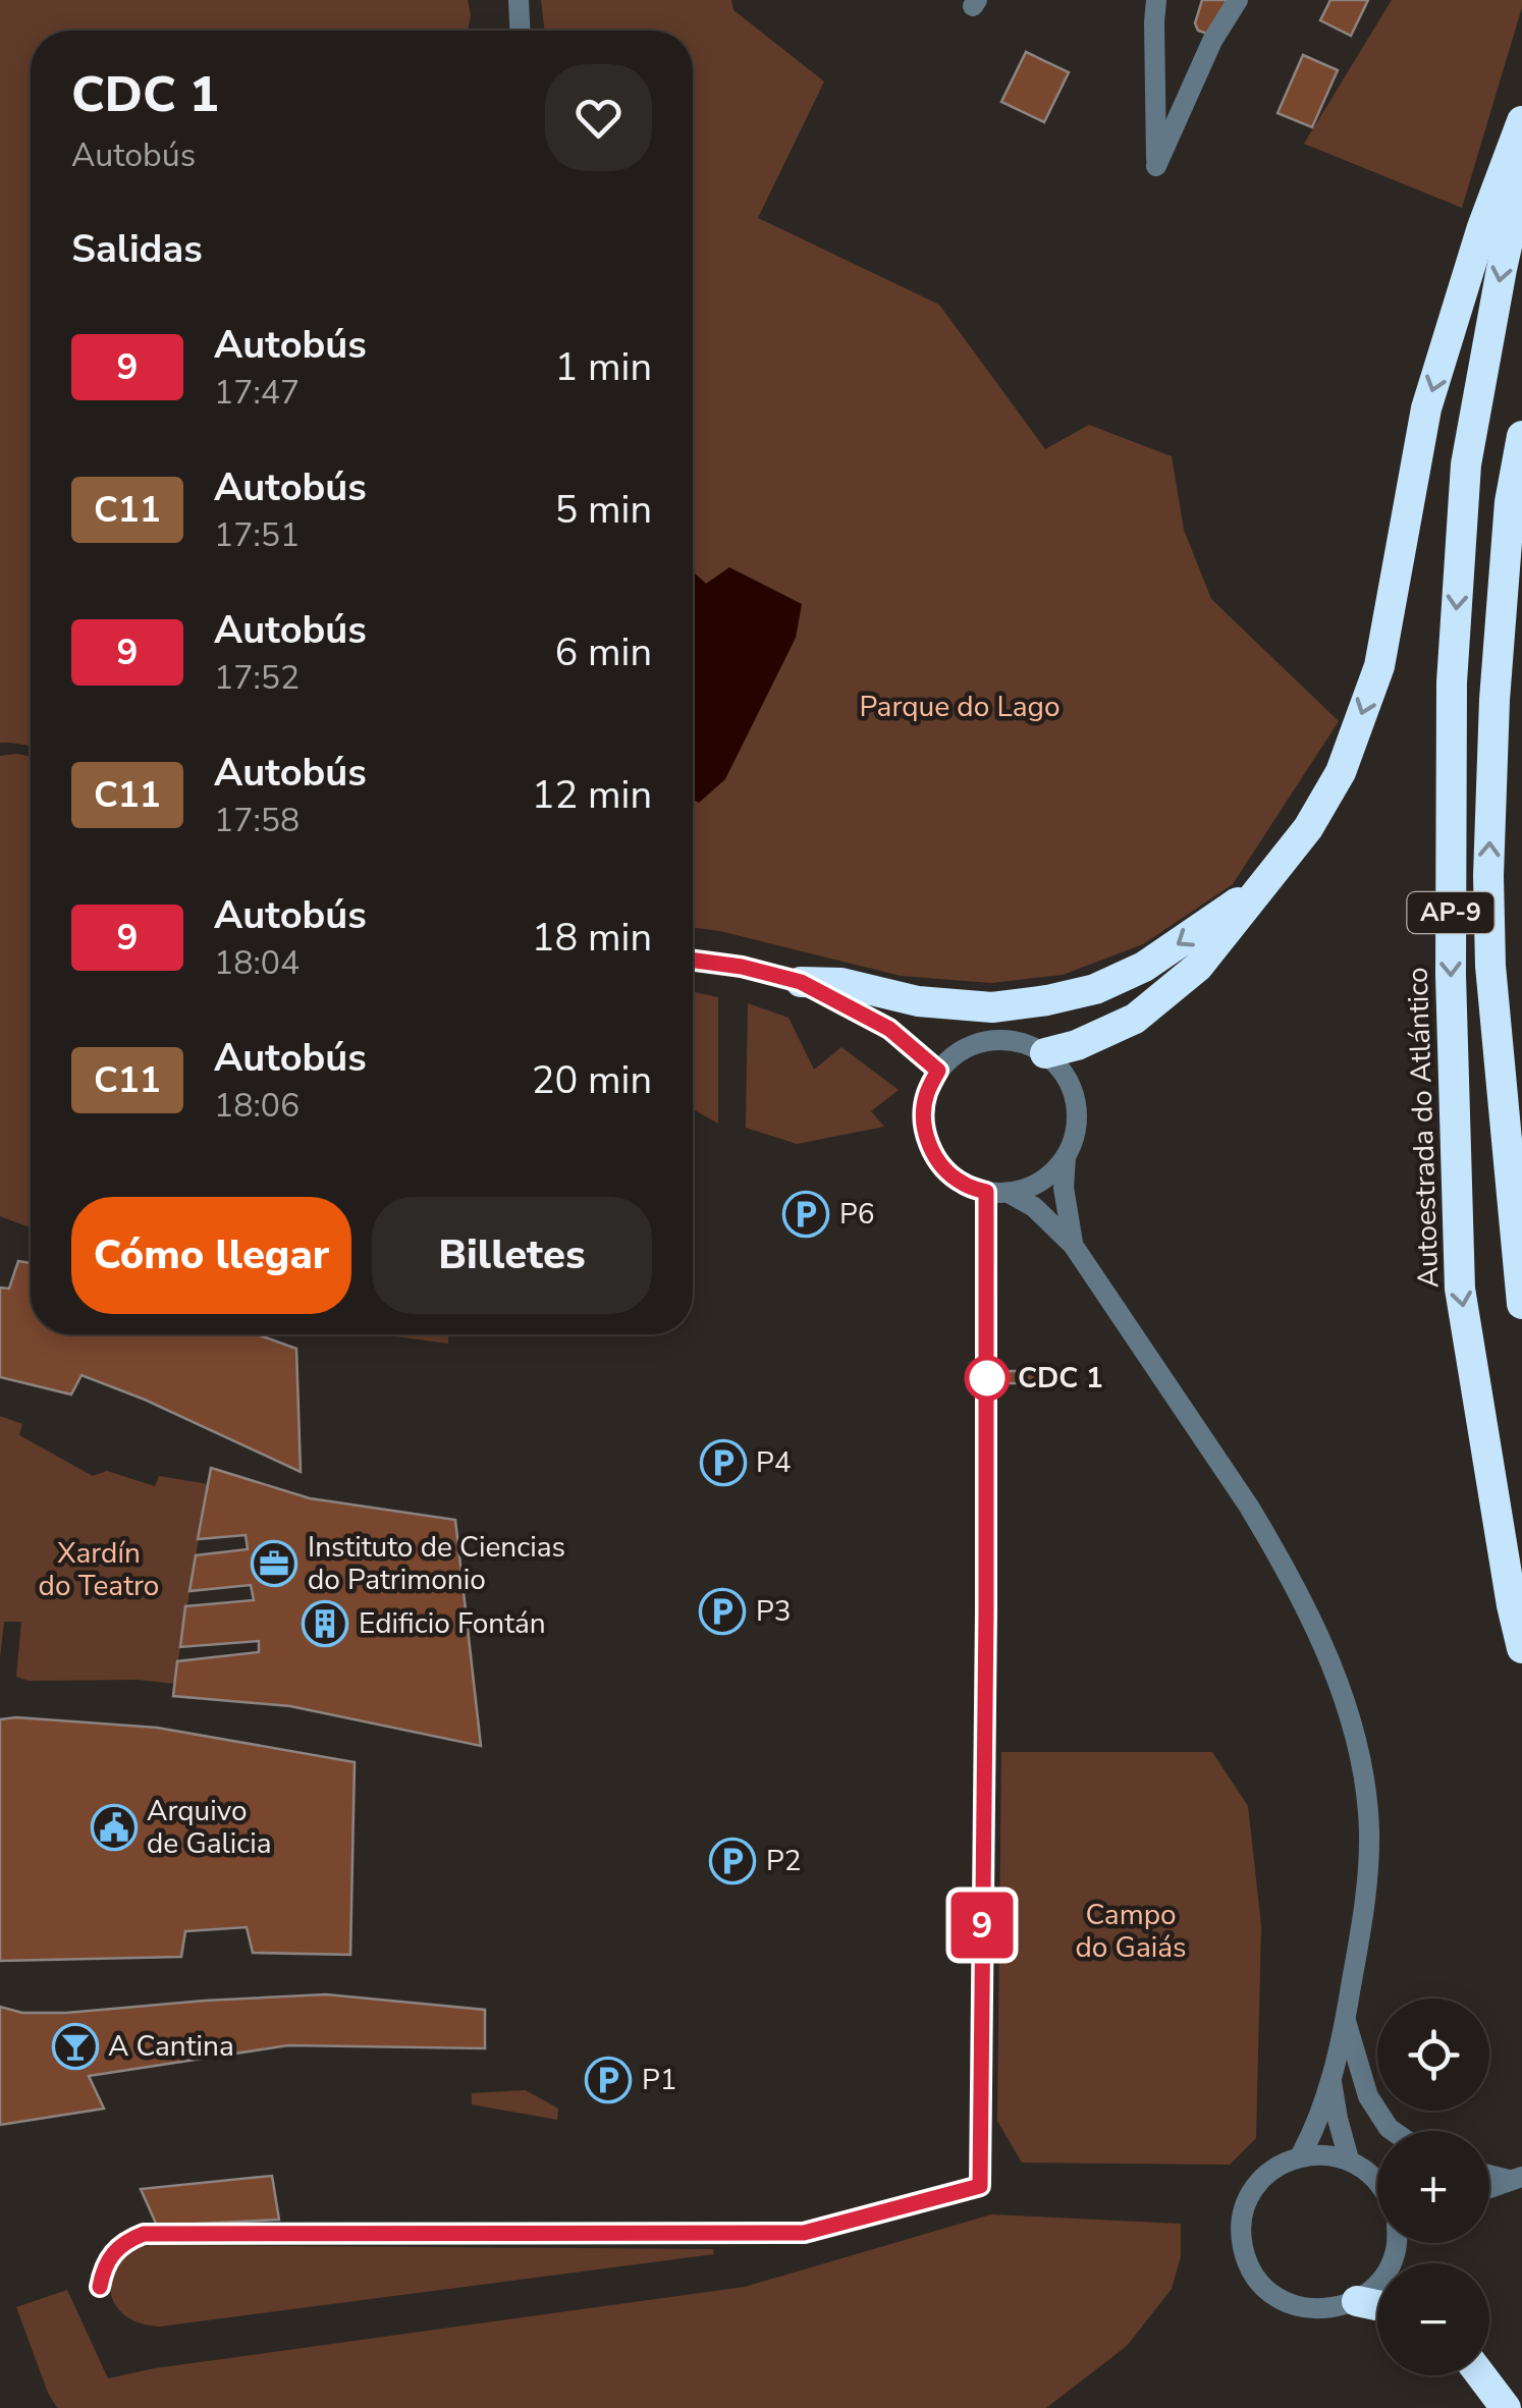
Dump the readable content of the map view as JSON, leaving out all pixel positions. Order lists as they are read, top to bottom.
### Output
{
  "streets": {
    "highway": ["AP-9", "Autoestrada do Atlántico"]
  },
  "parks": ["Parque do Lago", "Xardín do Teatro", "Campo do Gaiás"],
  "places": {
    "parking": [
      "P6",
      "P4",
      "P3",
      "P2",
      "P1"
    ],
    "other": ["CDC 1"],
    "office": ["Instituto de Ciencias do Patrimonio"],
    "building": ["Edificio Fontán"],
    "public building": ["Arquivo de Galicia"],
    "bar": ["A Cantina"]
  },
  "lines": ["bus line 9"],
  "page": {
    "on_map": "9",
    "heading": [
      ["CDC 1", "Autobús"],
      "Salidas"
    ],
    "list": [
      {
        "mark": "9",
        "name": "Autobús",
        "note": "17:47",
        "value": "1 min"
      },
      {
        "mark": "C11",
        "name": "Autobús",
        "note": "17:51",
        "value": "5 min"
      },
      {
        "mark": "9",
        "name": "Autobús",
        "note": "17:52",
        "value": "6 min"
      },
      {
        "mark": "C11",
        "name": "Autobús",
        "note": "17:58",
        "value": "12 min"
      },
      {
        "mark": "9",
        "name": "Autobús",
        "note": "18:04",
        "value": "18 min"
      },
      {
        "mark": "C11",
        "name": "Autobús",
        "note": "18:06",
        "value": "20 min"
      }
    ],
    "buttons": ["Cómo llegar", "Billetes"],
    "map_buttons": ["+", "−"]
  }
}
